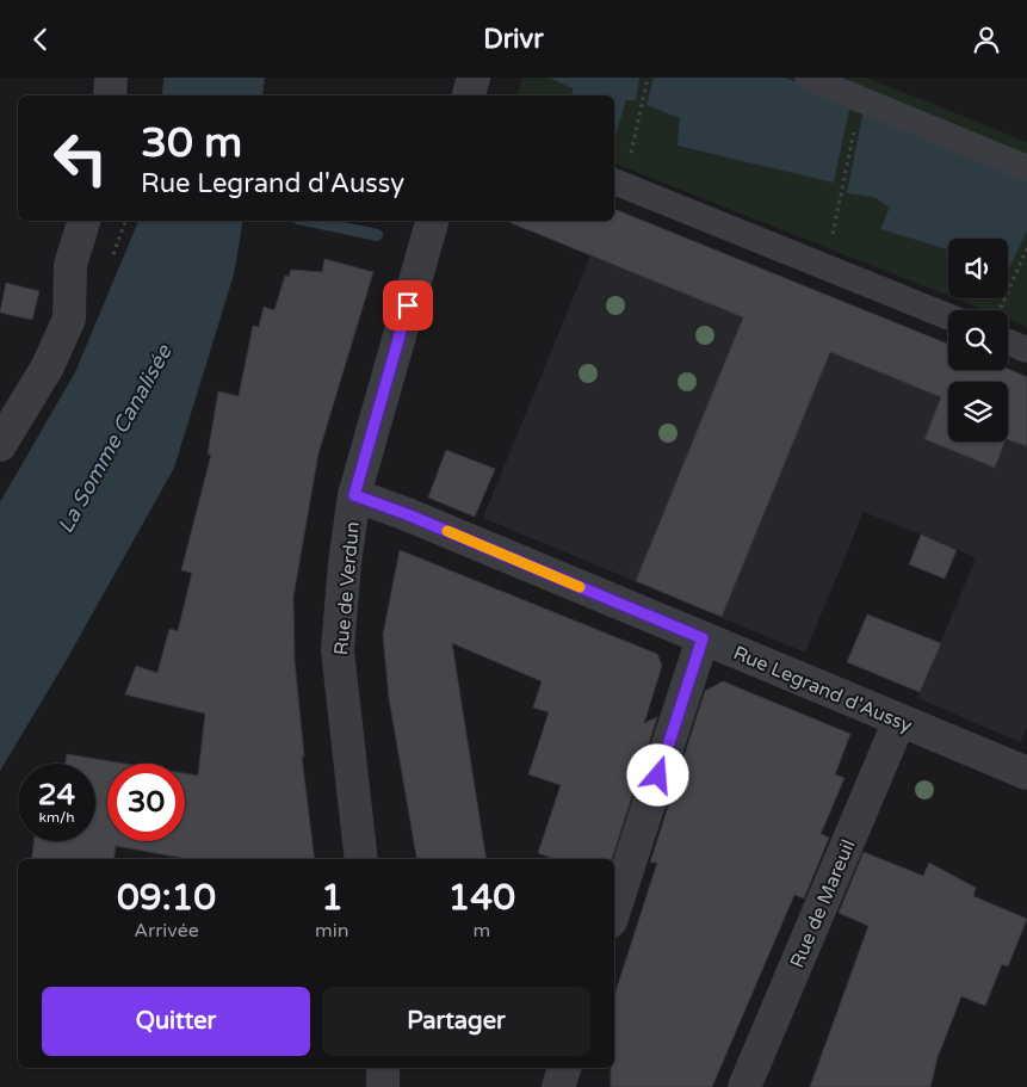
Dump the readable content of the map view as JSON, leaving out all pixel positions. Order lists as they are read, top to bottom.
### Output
{
  "streets": {
    "street": ["Rue de Verdun", "Rue Legrand d'Aussy", "Rue de Mareuil"]
  },
  "crossings": [
    ["Rue de Verdun", "Rue Legrand d'Aussy"],
    ["Rue Legrand d'Aussy", "Rue de Mareuil"]
  ],
  "water": ["La Somme Canalisée"],
  "page": {
    "header": "Drivr",
    "turn": ["30 m", "Rue Legrand d'Aussy"],
    "speed": "24 km/h",
    "limit": "30",
    "eta": [
      "09:10",
      "Arrivée",
      "1",
      "min",
      "140",
      "m"
    ],
    "buttons": ["Quitter", "Partager"]
  }
}
